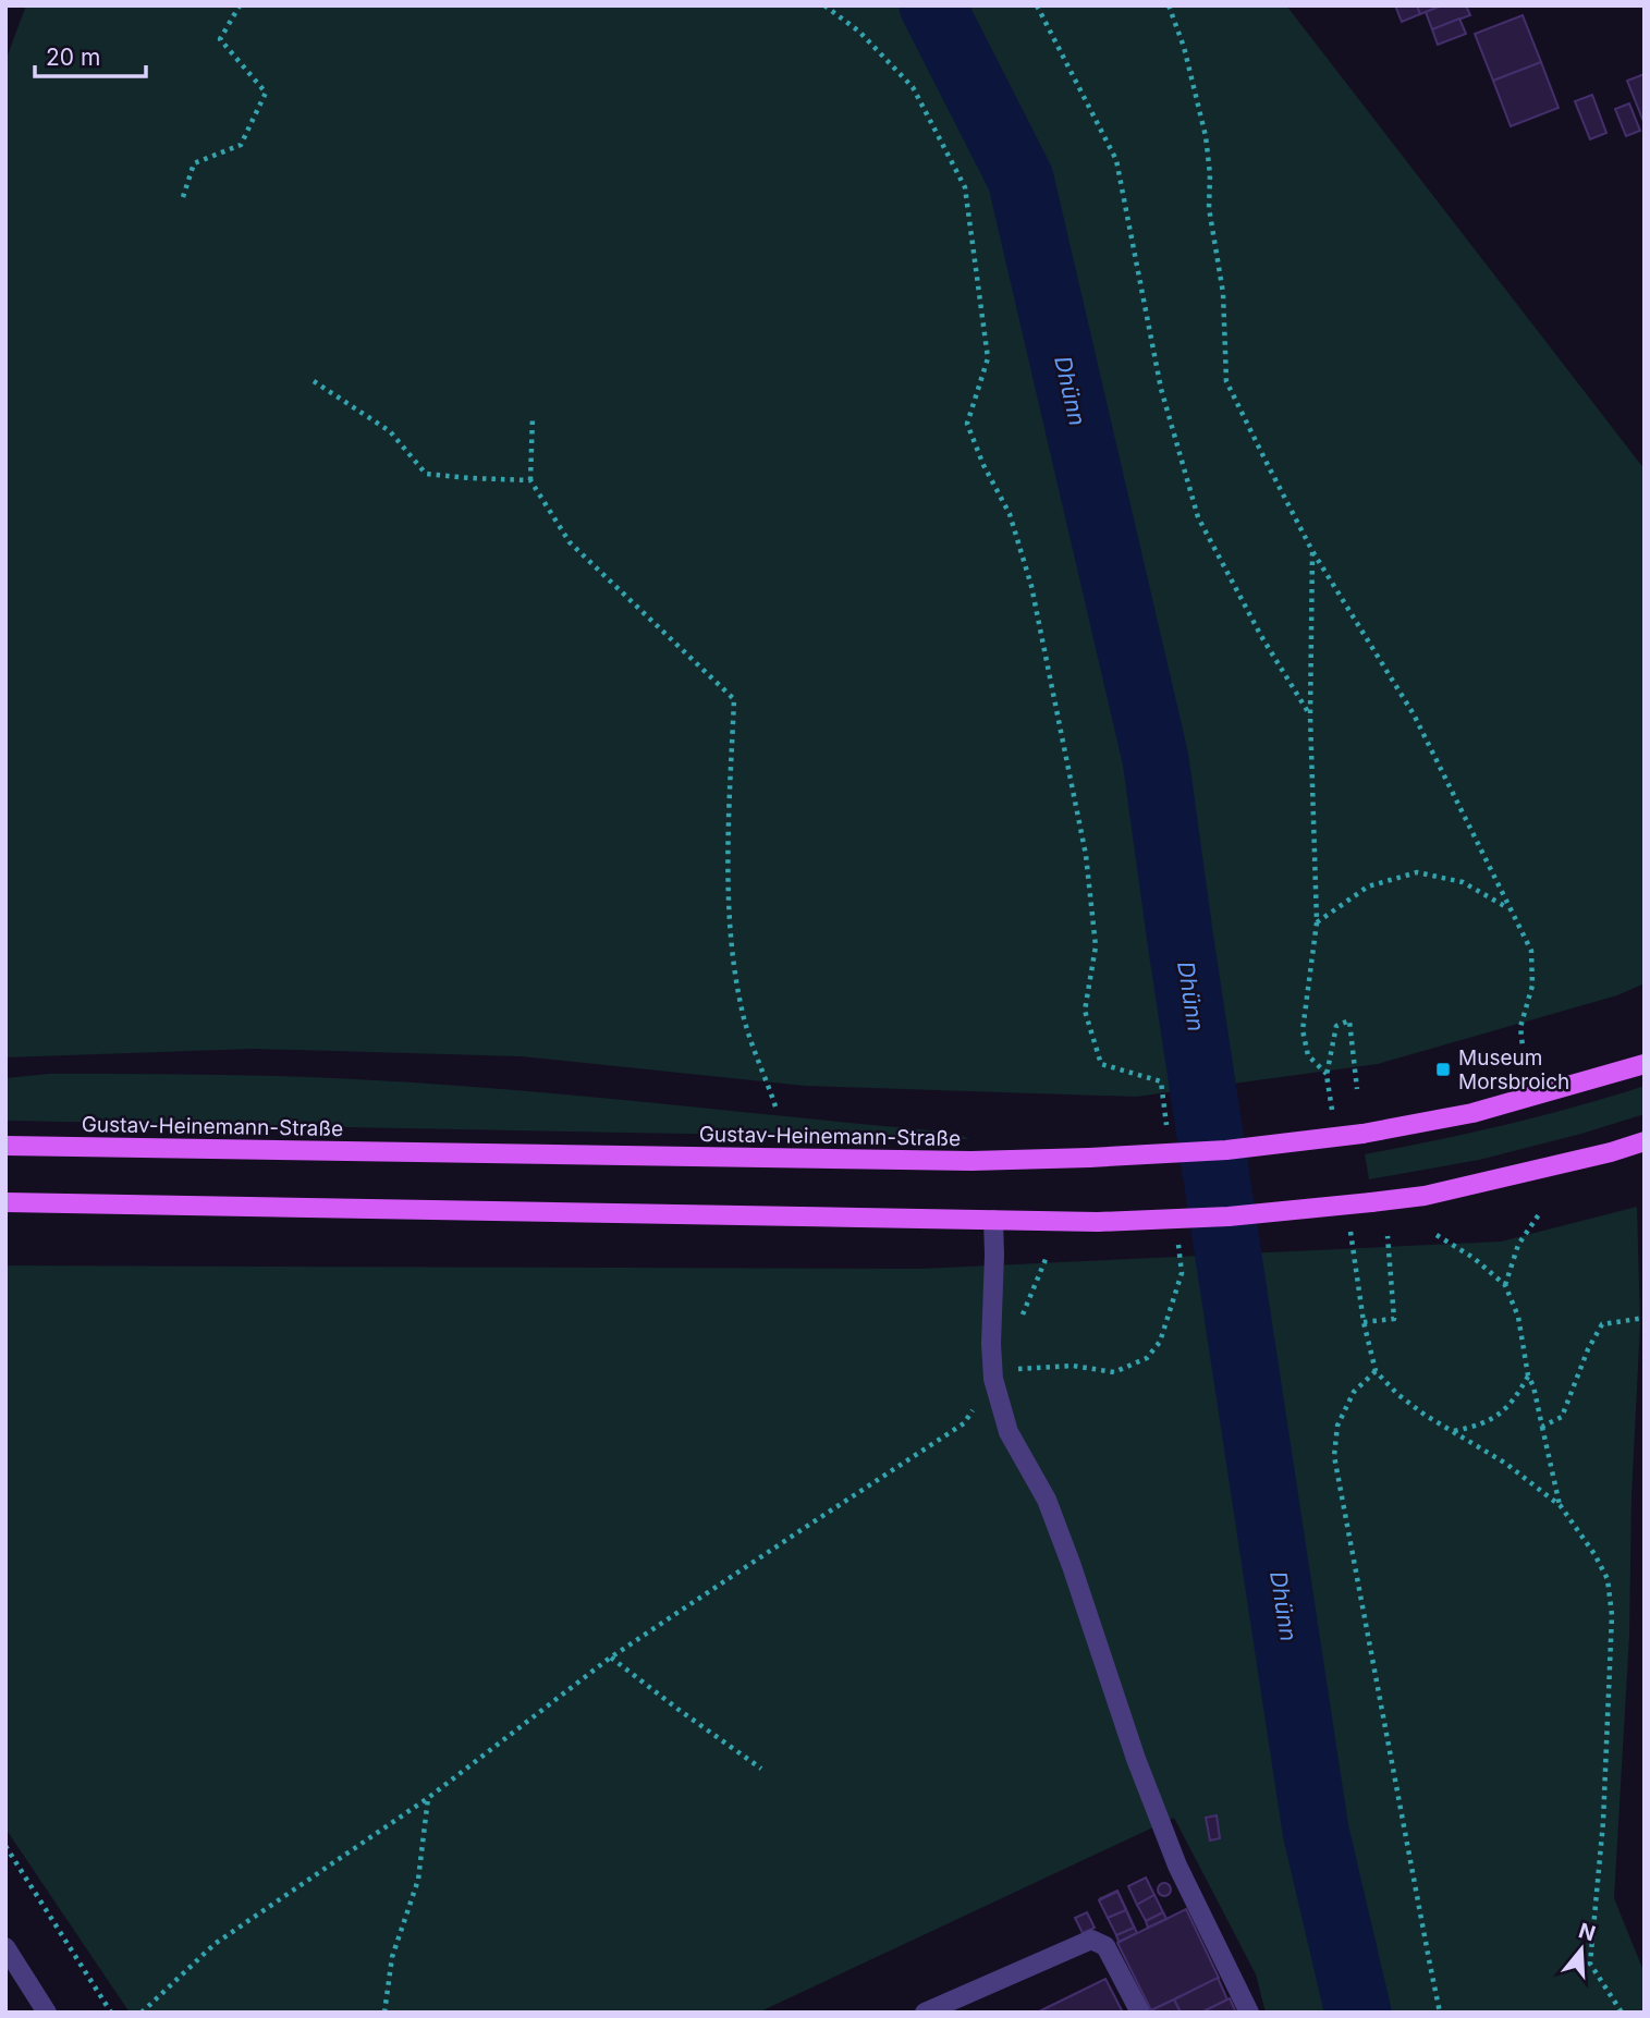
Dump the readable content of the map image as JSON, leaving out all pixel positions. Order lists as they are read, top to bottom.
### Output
{
  "streets": {
    "main road": ["Gustav-Heinemann-Straße"]
  },
  "water": ["Dhünn"],
  "places": {
    "transit": ["Museum Morsbroich"]
  },
  "scale_bar": "20 m",
  "north": "top"
}
